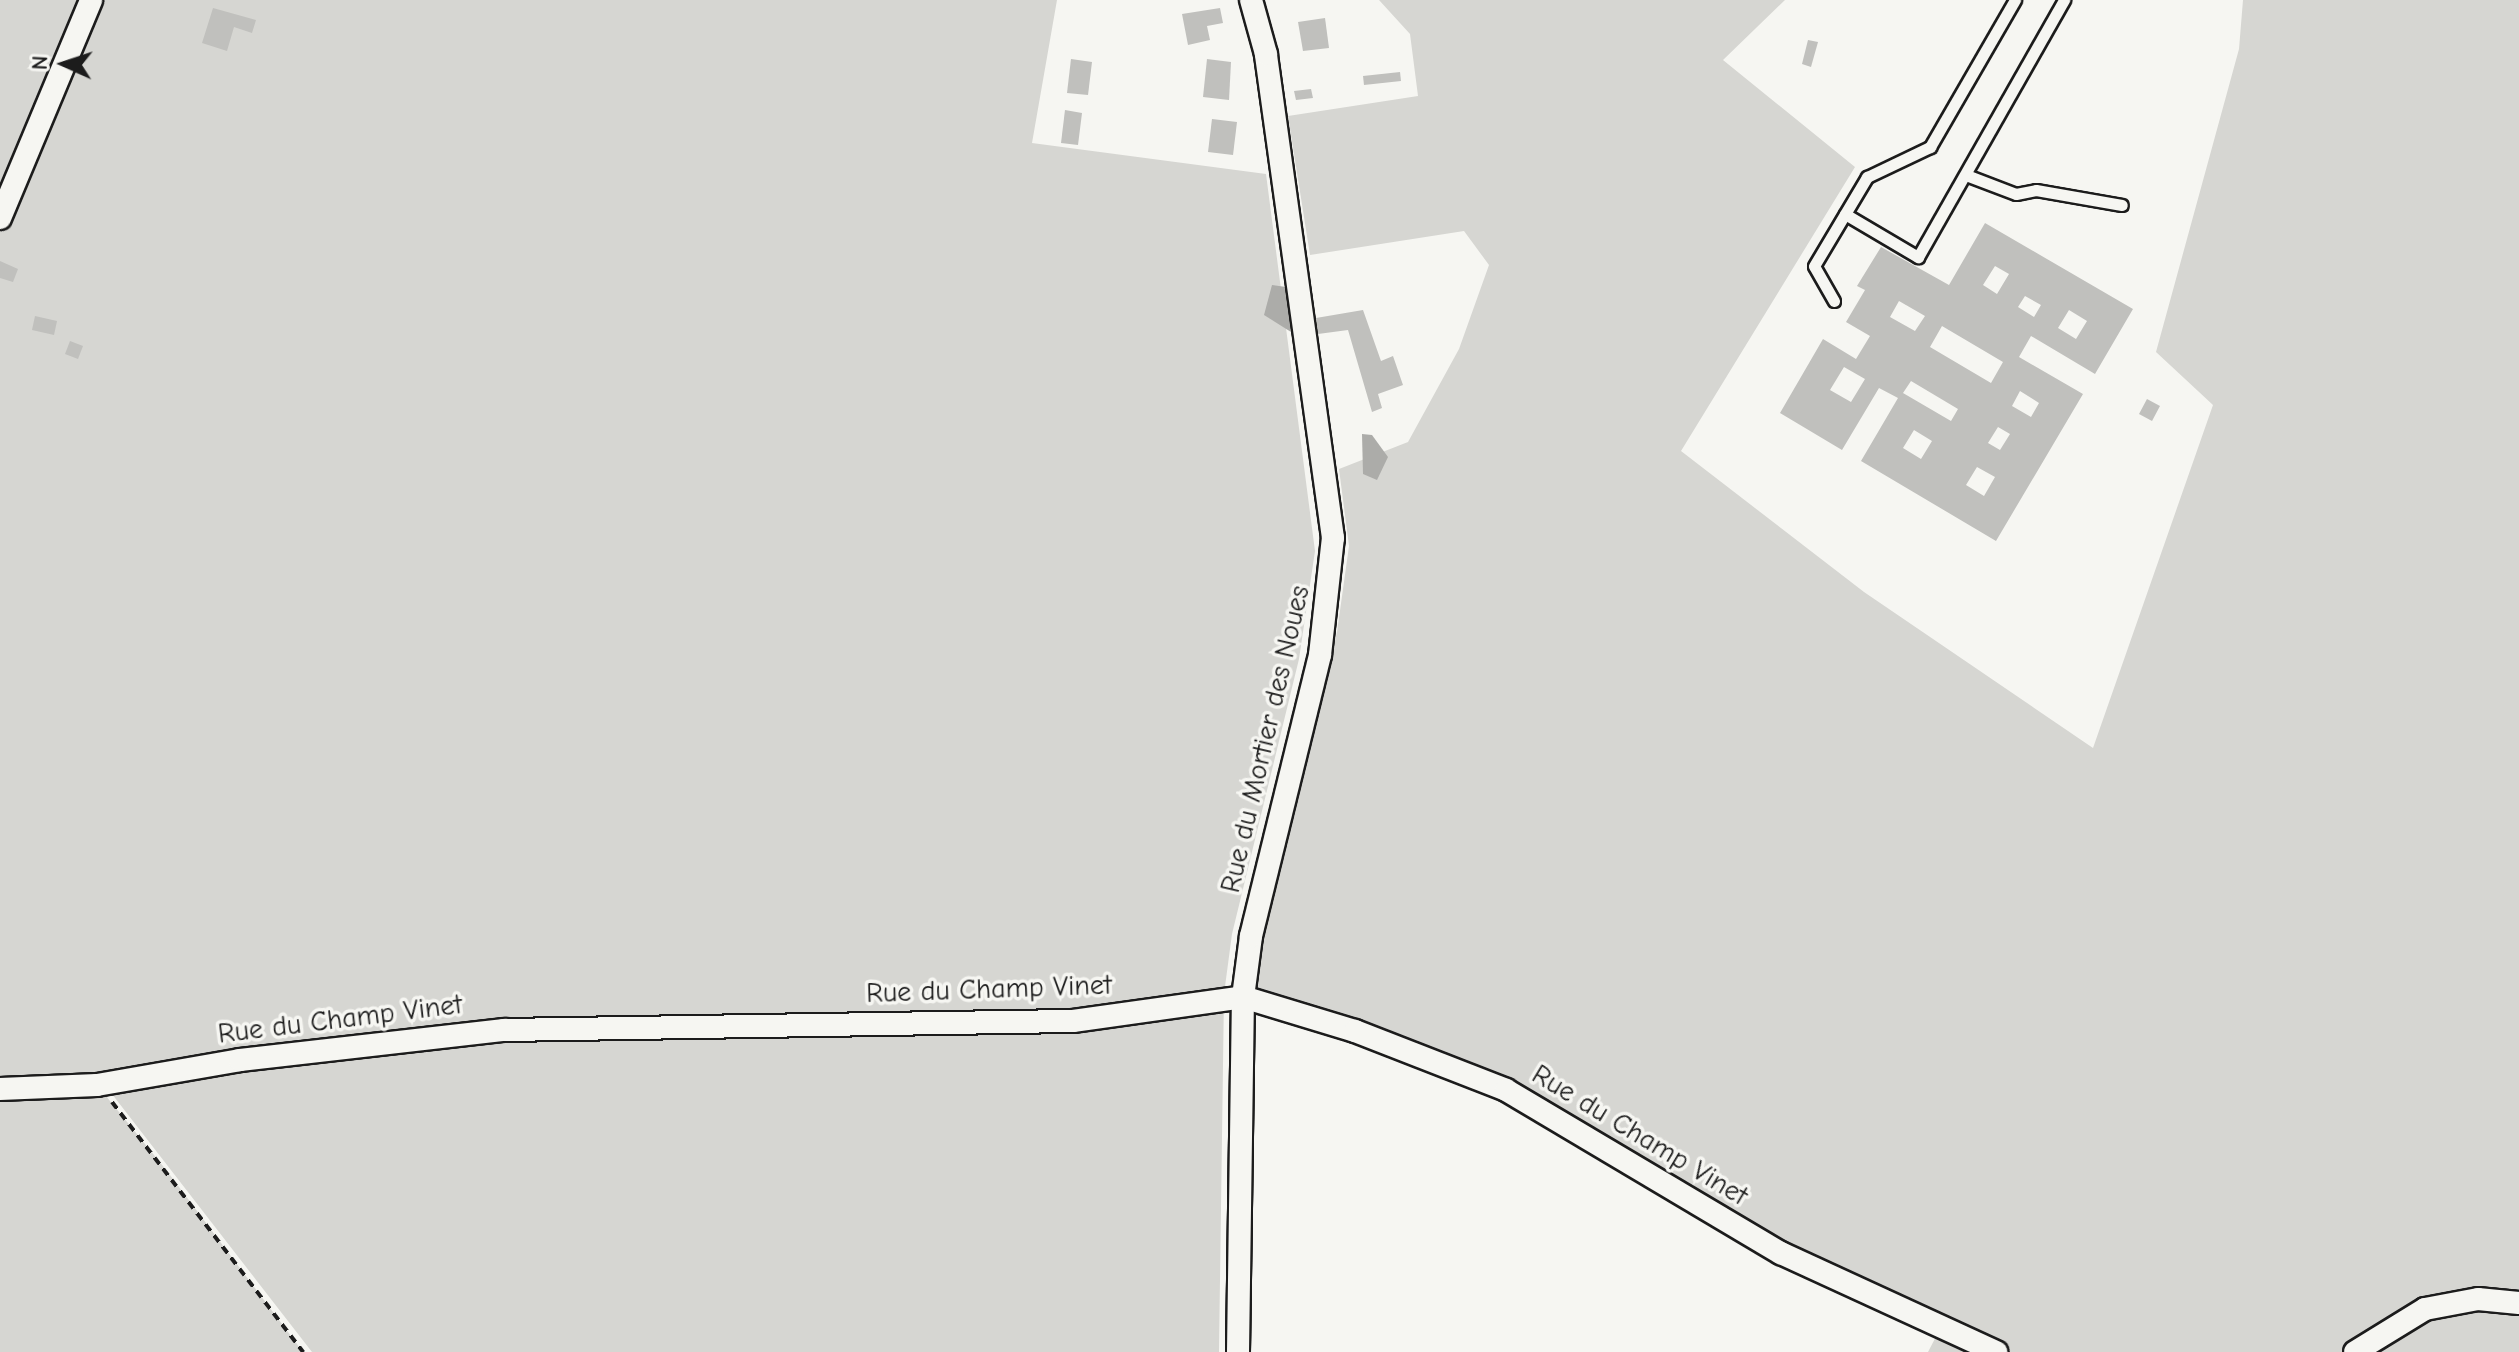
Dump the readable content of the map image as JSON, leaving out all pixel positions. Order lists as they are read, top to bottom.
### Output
{
  "streets": {
    "street": ["Rue du Mortier des Noues", "Rue du Champ Vinet"]
  },
  "crossings": [
    ["Rue du Mortier des Noues", "Rue du Champ Vinet"]
  ],
  "north": "left"
}
